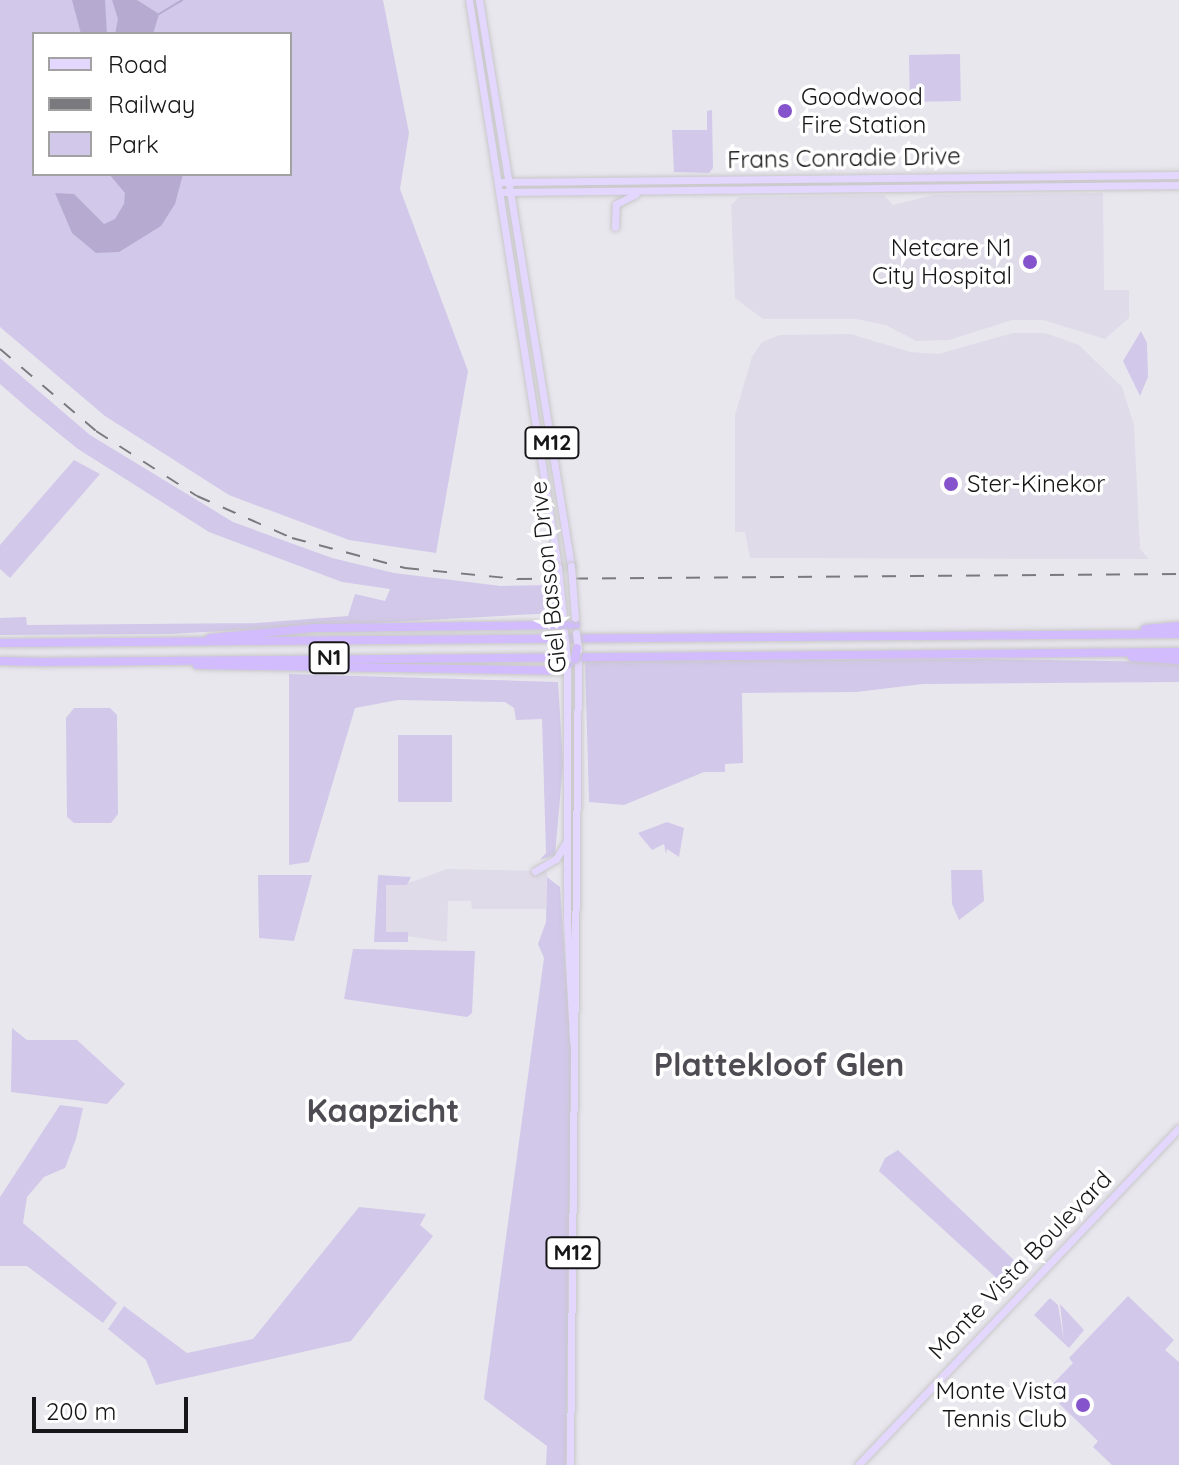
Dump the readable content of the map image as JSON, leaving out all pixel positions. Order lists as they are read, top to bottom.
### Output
{
  "streets": {
    "highway": ["N1"],
    "main road": [
      "Frans Conradie Drive",
      "M12",
      "Giel Basson Drive",
      "Monte Vista Boulevard"
    ]
  },
  "crossings": [
    ["Frans Conradie Drive", "Giel Basson Drive"]
  ],
  "districts": ["Plattekloof Glen", "Kaapzicht"],
  "places": [
    "Goodwood Fire Station",
    "Netcare N1 City Hospital",
    "Ster-Kinekor",
    "Monte Vista Tennis Club"
  ],
  "legend": ["Road", "Railway", "Park"],
  "scale_bar": "200 m"
}
